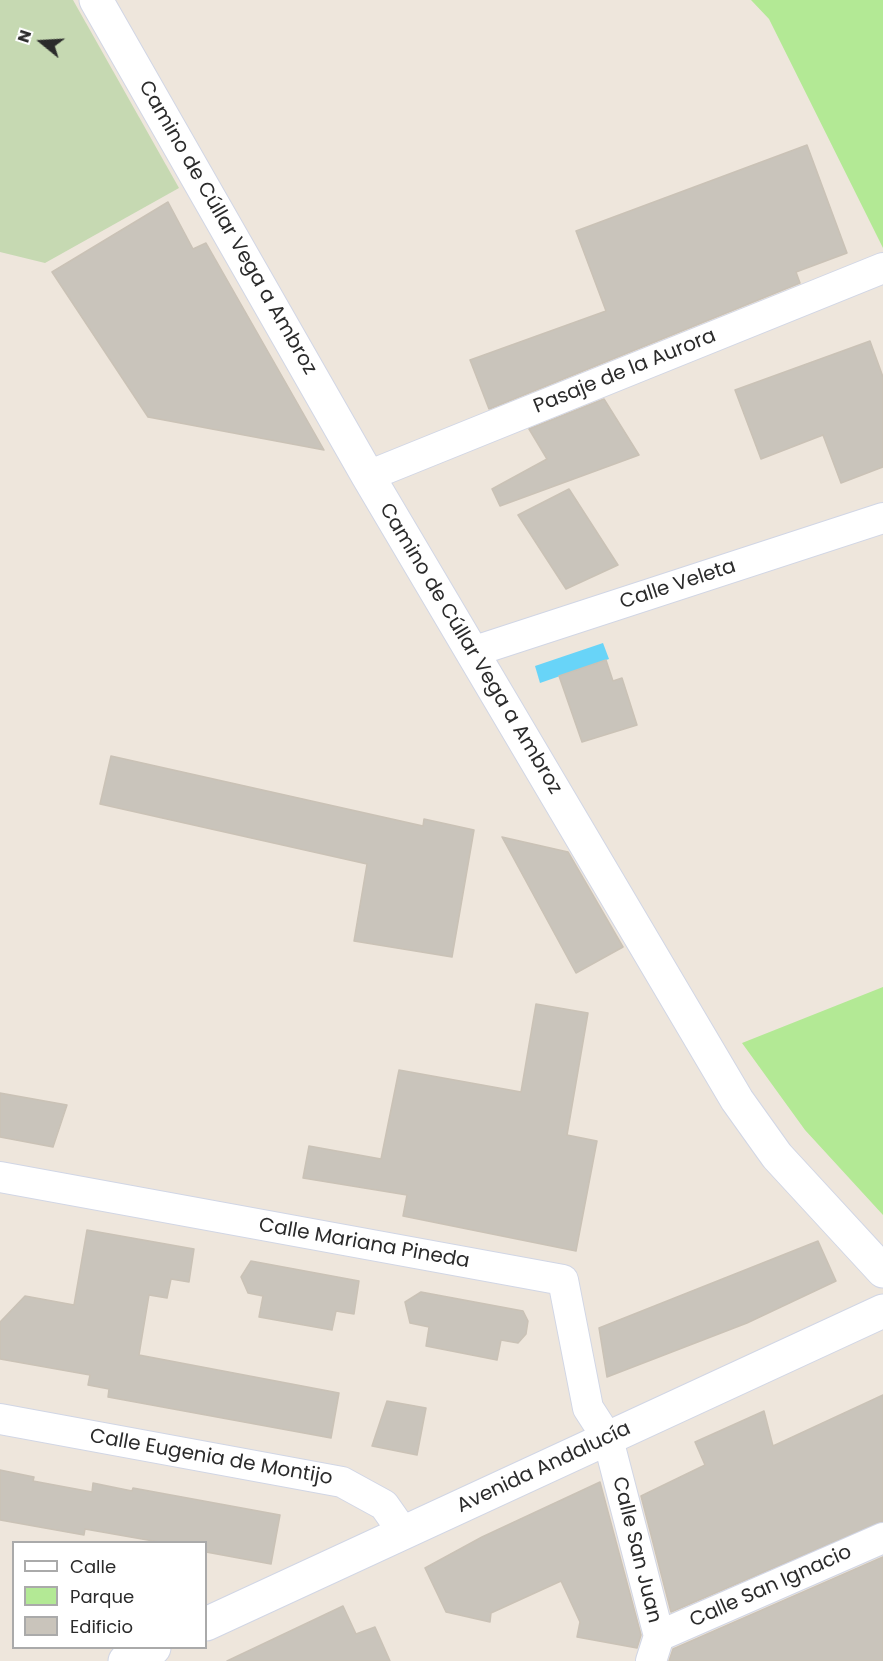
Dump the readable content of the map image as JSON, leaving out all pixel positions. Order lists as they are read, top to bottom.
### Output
{
  "streets": {
    "street": [
      "Camino de Cúllar Vega a Ambroz",
      "Pasaje de la Aurora",
      "Calle Veleta",
      "Calle Mariana Pineda",
      "Calle Eugenia de Montijo",
      "Avenida Andalucía",
      "Calle San Juan",
      "Calle San Ignacio"
    ]
  },
  "crossings": [
    ["Camino de Cúllar Vega a Ambroz", "Pasaje de la Aurora"],
    ["Camino de Cúllar Vega a Ambroz", "Calle Veleta"],
    ["Calle Mariana Pineda", "Avenida Andalucía"],
    ["Calle Mariana Pineda", "Calle San Juan"],
    ["Calle Eugenia de Montijo", "Avenida Andalucía"],
    ["Avenida Andalucía", "Calle San Juan"],
    ["Calle San Juan", "Calle San Ignacio"]
  ],
  "legend": ["Calle", "Parque", "Edificio"],
  "north": "left"
}
